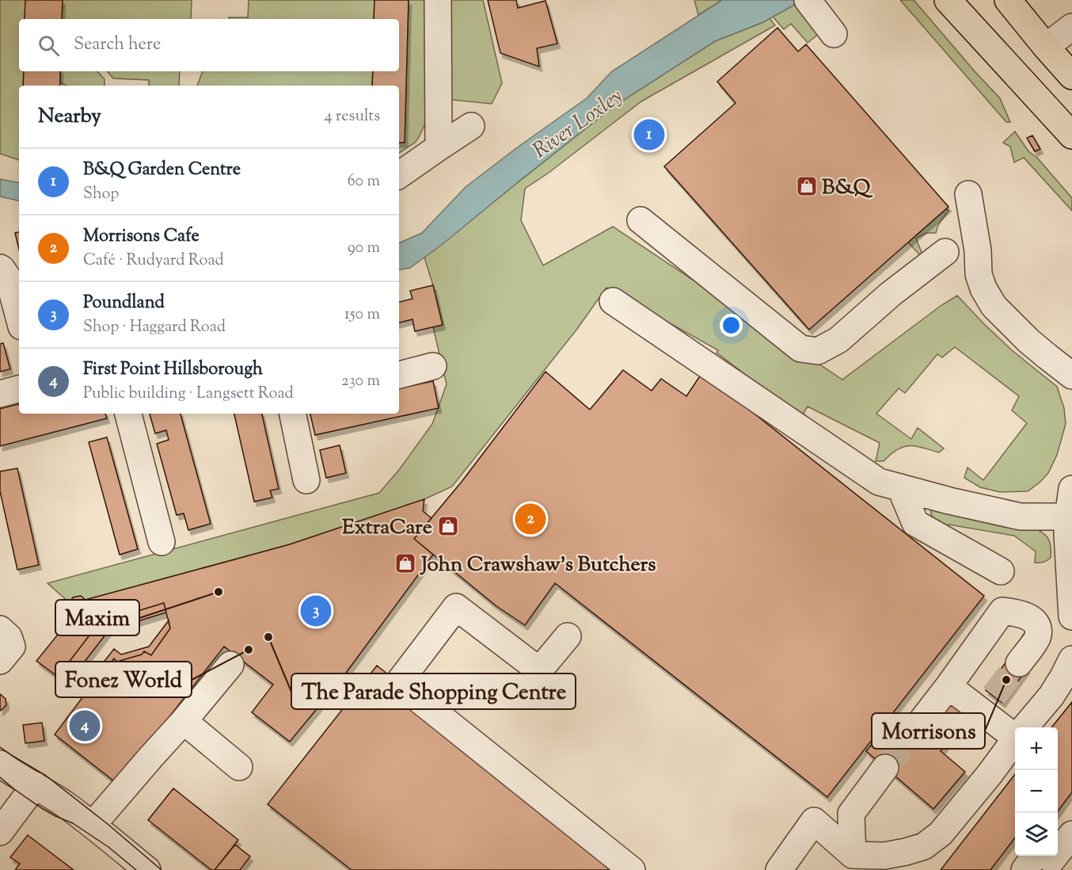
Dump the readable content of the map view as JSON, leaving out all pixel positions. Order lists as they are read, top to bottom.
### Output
{
  "water": ["River Loxley"],
  "places": {
    "shop": ["B&Q", "ExtraCare", "John Crawshaw's Butchers"],
    "other": [
      "Maxim",
      "The Parade Shopping Centre",
      "Fonez World",
      "Morrisons"
    ]
  },
  "page": {
    "search": "Search here",
    "heading": ["Nearby", "4 results"],
    "pins": [
      "1",
      "2",
      "3",
      "4"
    ],
    "list": [
      {
        "mark": "1",
        "name": "B&Q Garden Centre",
        "note": "Shop",
        "value": "60 m"
      },
      {
        "mark": "2",
        "name": "Morrisons Cafe",
        "note": "Café · Rudyard Road",
        "value": "90 m"
      },
      {
        "mark": "3",
        "name": "Poundland",
        "note": "Shop · Haggard Road",
        "value": "150 m"
      },
      {
        "mark": "4",
        "name": "First Point Hillsborough",
        "note": "Public building · Langsett Road",
        "value": "230 m"
      }
    ],
    "map_buttons": ["+", "−"]
  }
}
